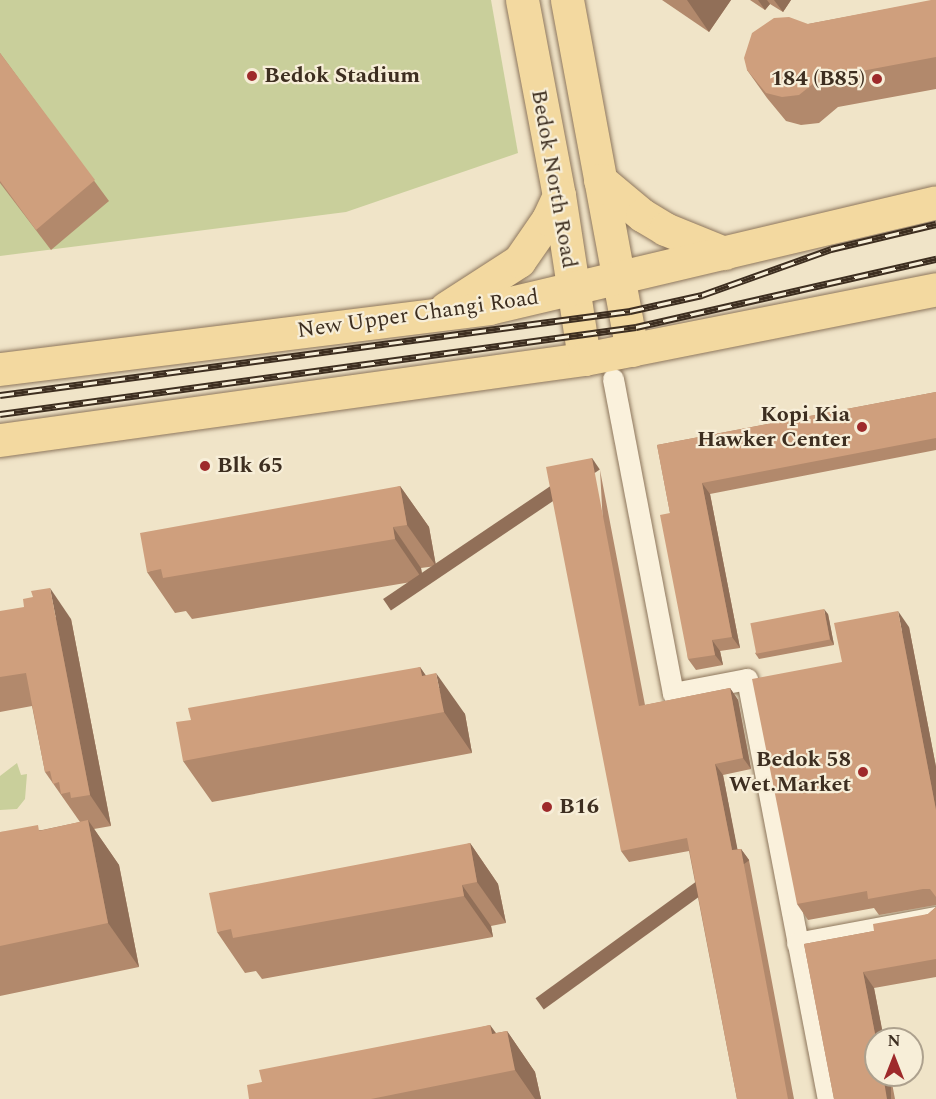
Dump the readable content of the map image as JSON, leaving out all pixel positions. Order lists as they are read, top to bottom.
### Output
{
  "streets": {
    "main road": ["Bedok North Road", "New Upper Changi Road"]
  },
  "crossings": [
    ["Bedok North Road", "New Upper Changi Road"]
  ],
  "places": [
    "Bedok Stadium",
    "184 (B85)",
    "Kopi Kia Hawker Center",
    "Blk 65",
    "Bedok 58 Wet.Market",
    "B16"
  ],
  "north": "top"
}
